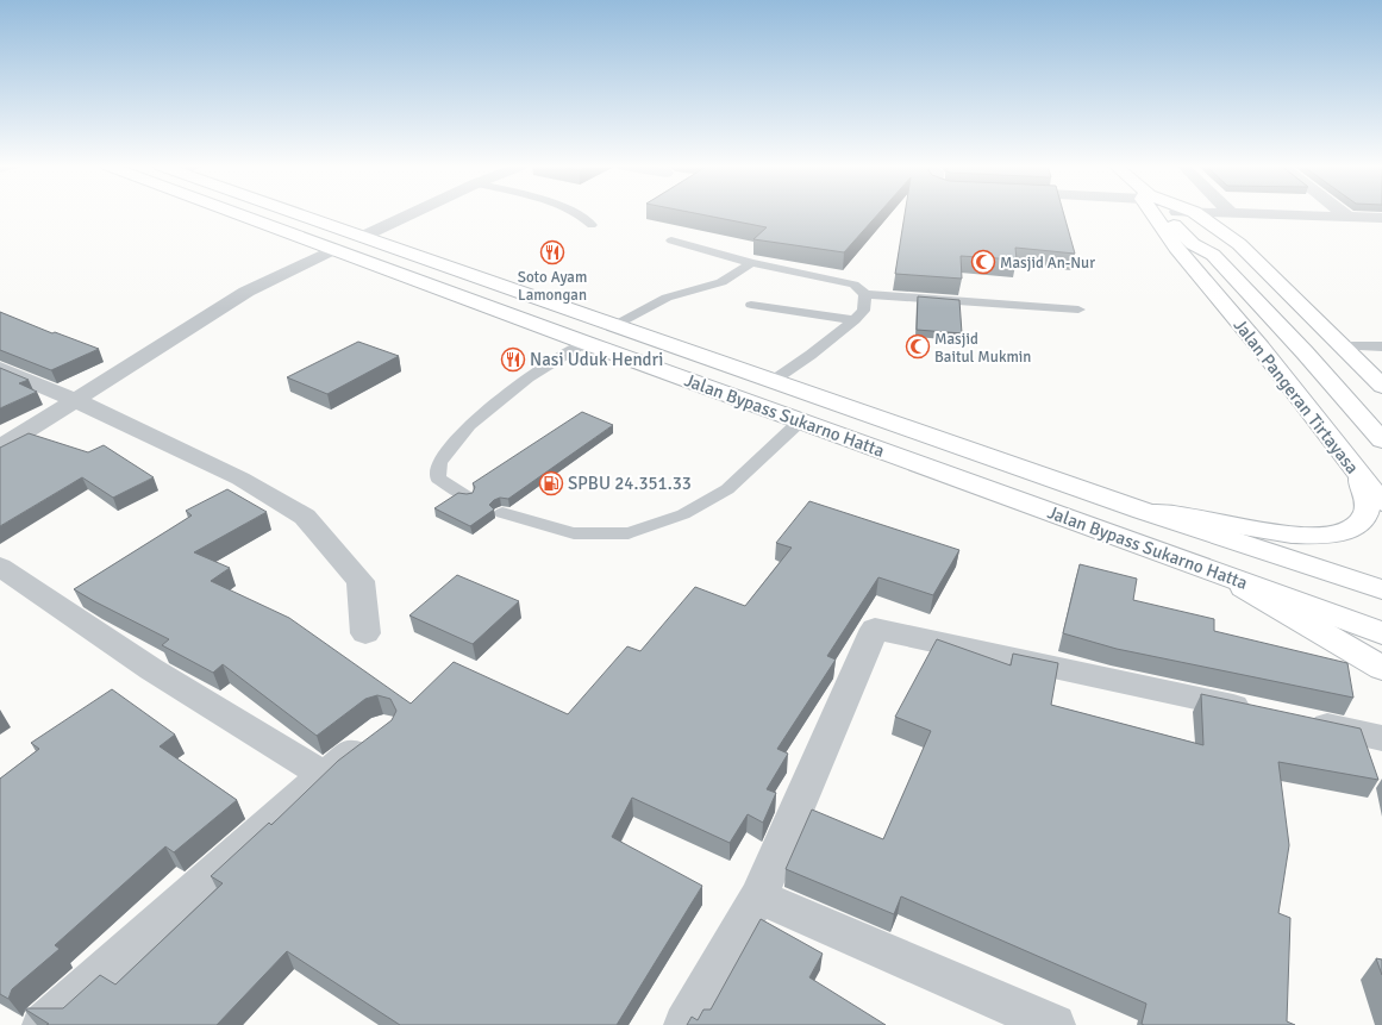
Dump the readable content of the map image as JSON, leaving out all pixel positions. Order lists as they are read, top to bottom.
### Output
{
  "streets": {
    "main road": ["Jalan Pangeran Tirtayasa", "Jalan Bypass Sukarno Hatta"]
  },
  "crossings": [
    ["Jalan Pangeran Tirtayasa", "Jalan Bypass Sukarno Hatta"]
  ],
  "places": {
    "restaurant": ["Soto Ayam Lamongan", "Nasi Uduk Hendri"],
    "mosque": ["Masjid An-Nur", "Masjid Baitul Mukmin"],
    "fuel station": ["SPBU 24.351.33"]
  }
}
